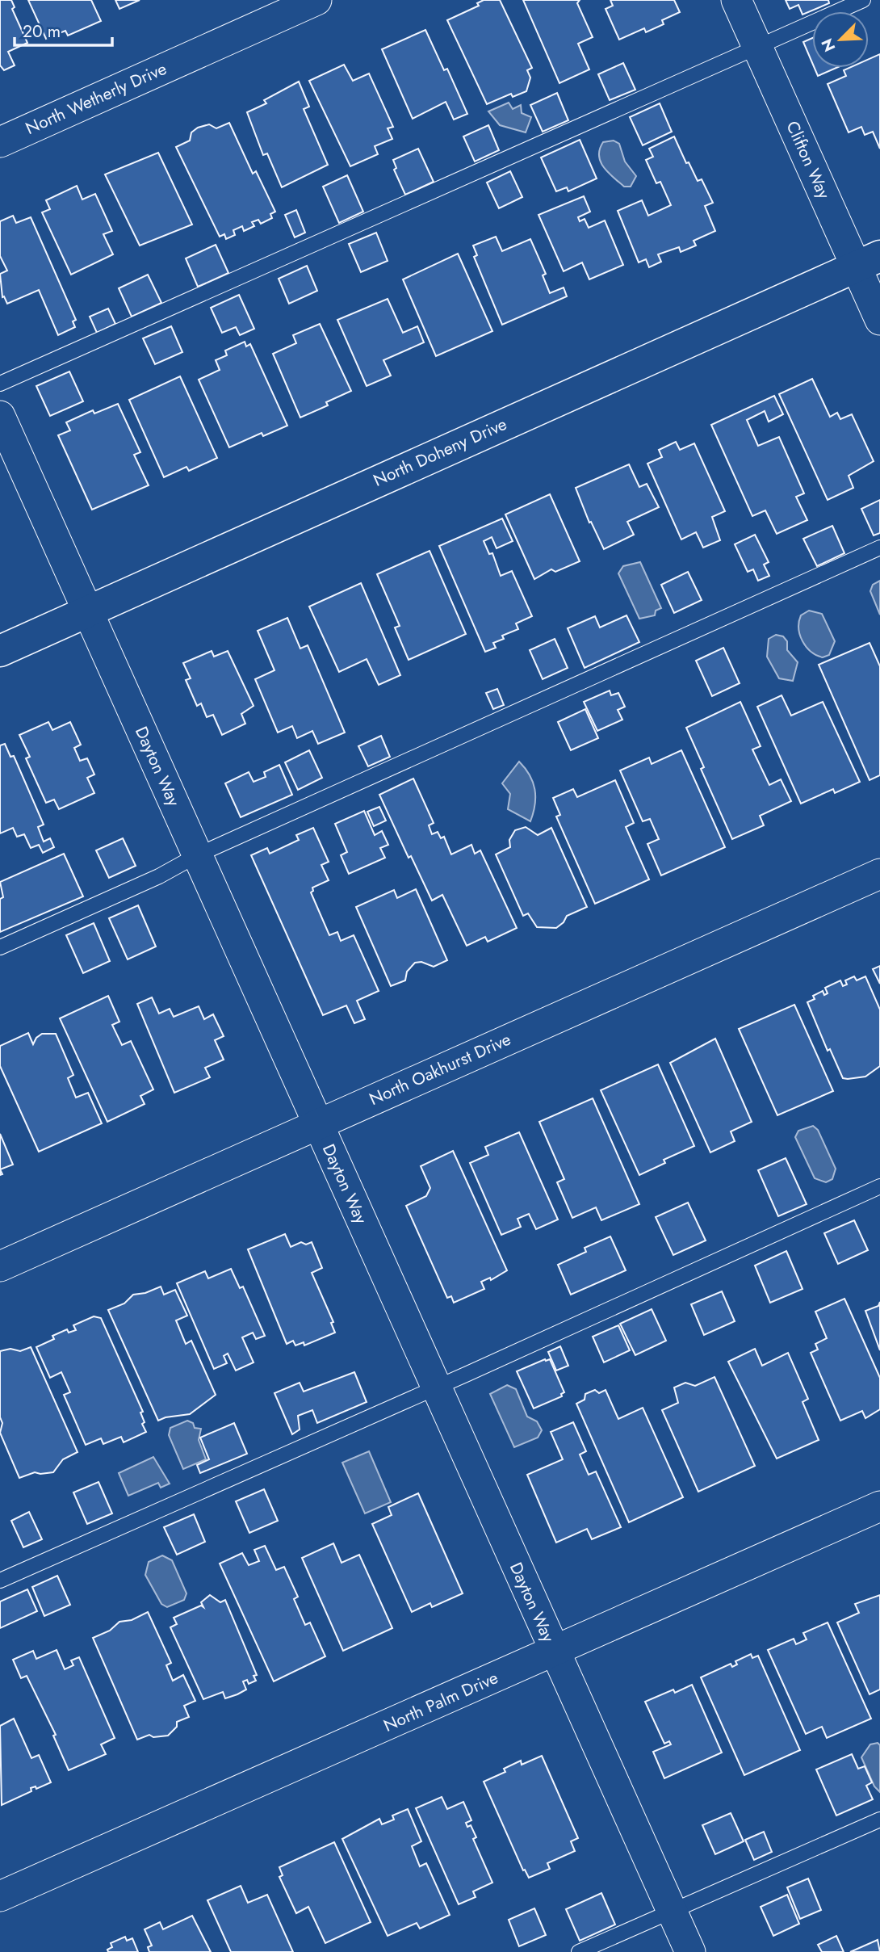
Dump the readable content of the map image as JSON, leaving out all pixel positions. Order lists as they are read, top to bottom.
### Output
{
  "streets": {
    "street": [
      "North Wetherly Drive",
      "Clifton Way",
      "North Doheny Drive",
      "Dayton Way",
      "North Oakhurst Drive",
      "North Palm Drive"
    ]
  },
  "crossings": [
    ["Clifton Way", "North Doheny Drive"],
    ["North Doheny Drive", "Dayton Way"],
    ["Dayton Way", "North Oakhurst Drive"],
    ["Dayton Way", "North Palm Drive"]
  ],
  "scale_bar": "20 m",
  "north": "bottom left"
}
